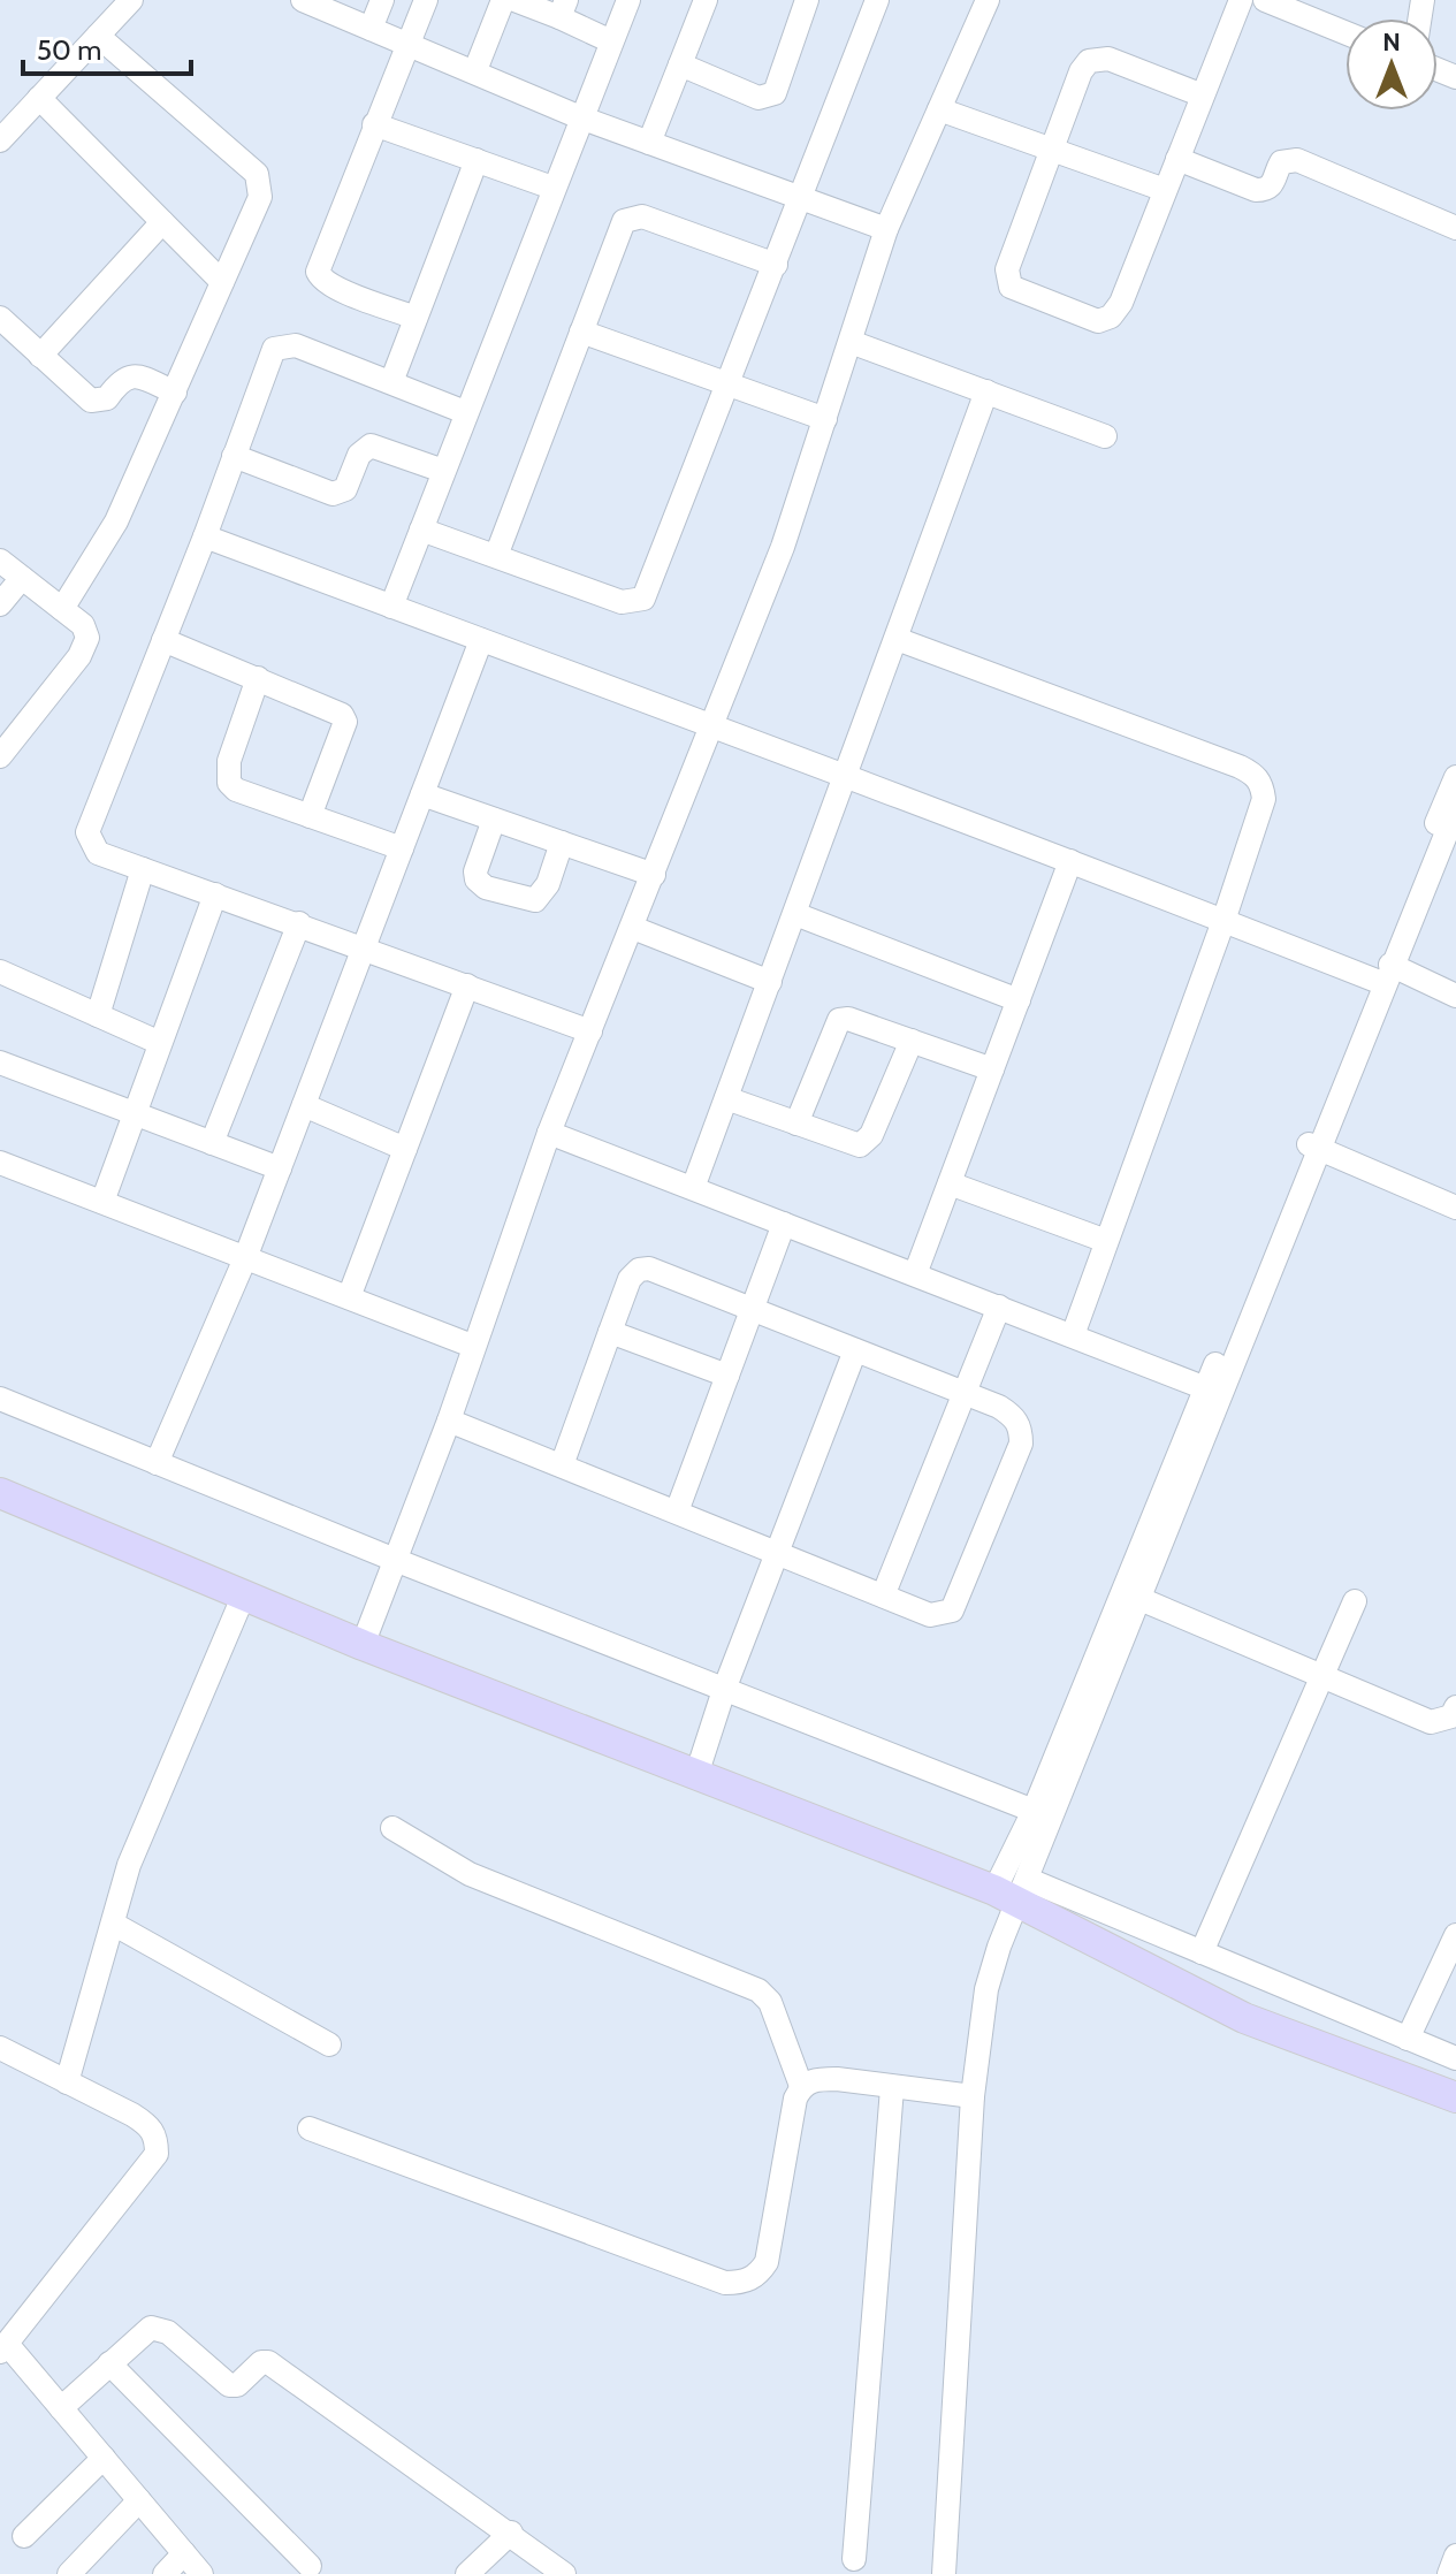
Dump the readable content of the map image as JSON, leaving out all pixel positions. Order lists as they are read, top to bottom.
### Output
{
  "scale_bar": "50 m",
  "north": "top"
}
